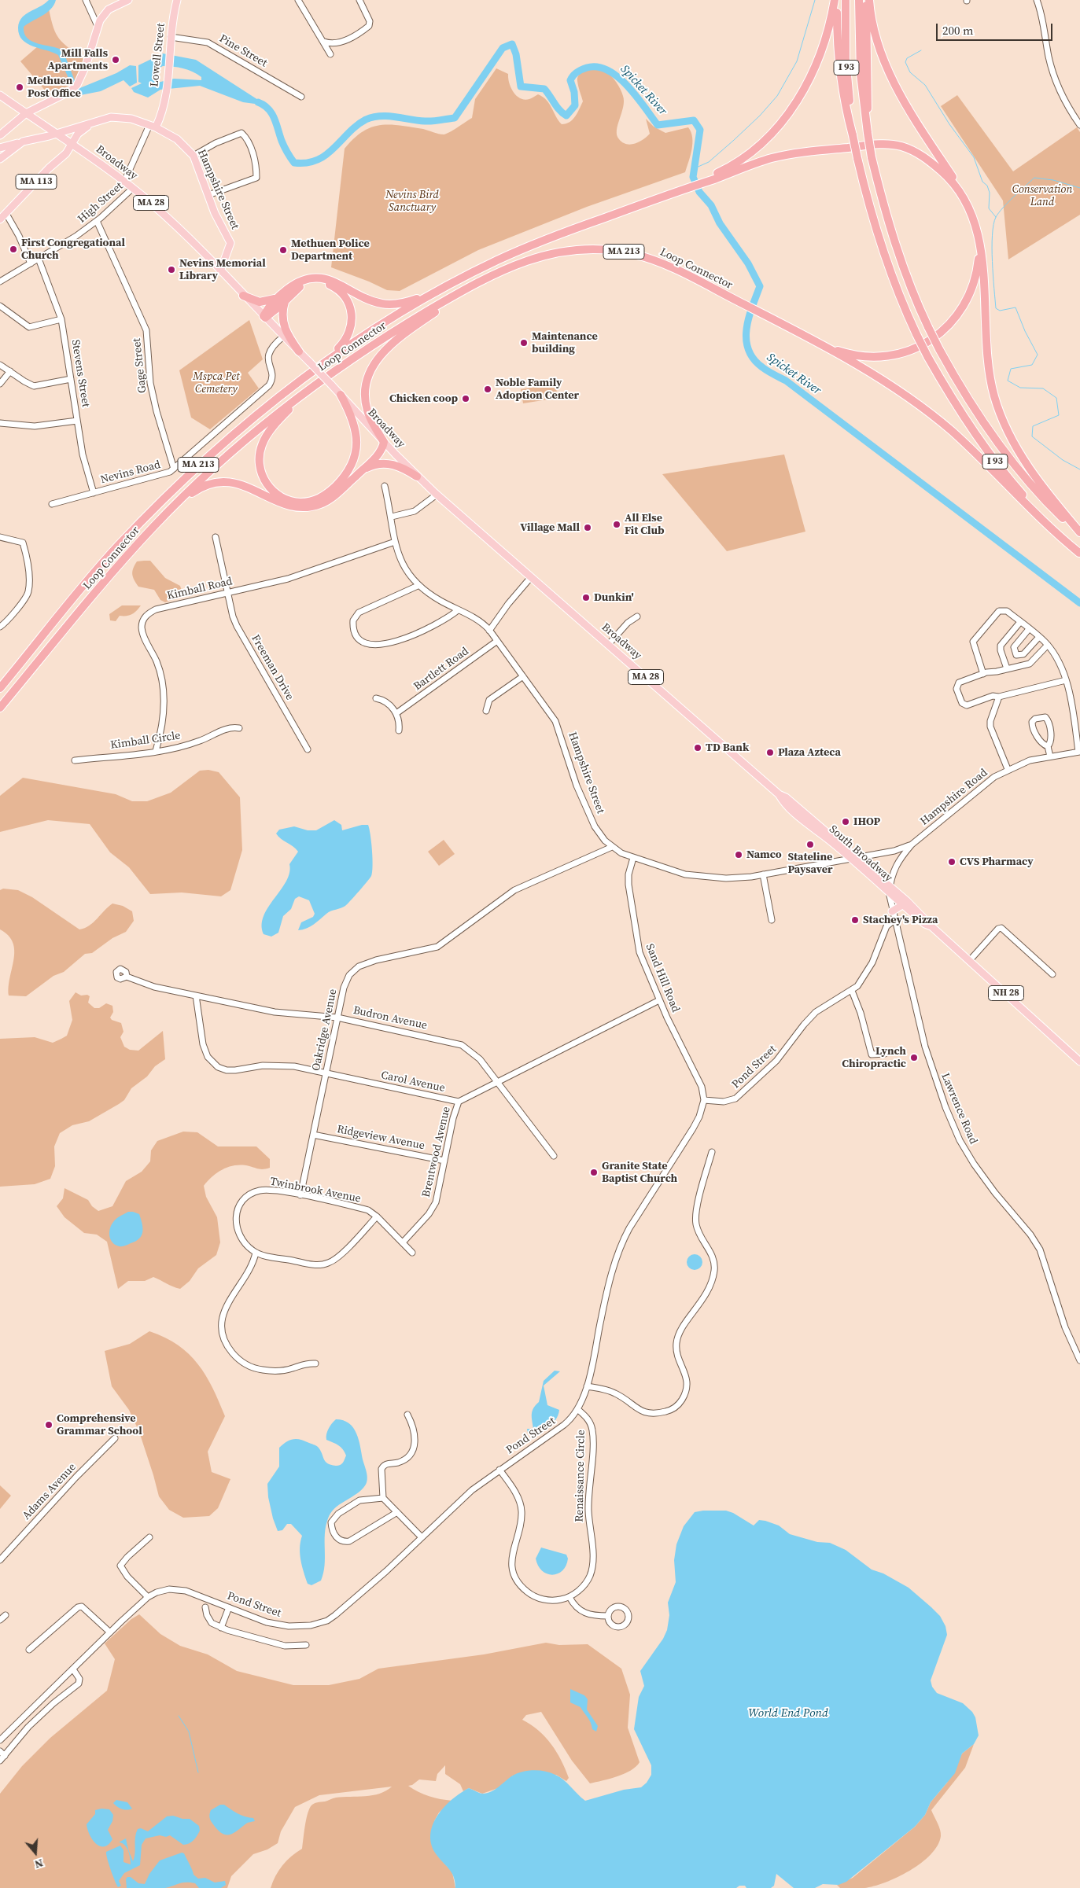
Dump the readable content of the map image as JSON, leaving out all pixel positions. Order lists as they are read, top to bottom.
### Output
{
  "streets": {
    "highway": ["I 93", "MA 213", "Loop Connector"],
    "main road": [
      "Lowell Street",
      "Broadway",
      "MA 113",
      "Hampshire Street",
      "MA 28",
      "South Broadway",
      "NH 28"
    ],
    "street": [
      "Pine Street",
      "High Street",
      "Gage Street",
      "Stevens Street",
      "Nevins Road",
      "Kimball Road",
      "Freeman Drive",
      "Bartlett Road",
      "Kimball Circle",
      "Hampshire Road",
      "Sand Hill Road",
      "Budron Avenue",
      "Oakridge Avenue",
      "Pond Street",
      "Carol Avenue",
      "Lawrence Road",
      "Ridgeview Avenue",
      "Brentwood Avenue",
      "Twinbrook Avenue",
      "Renaissance Circle",
      "Adams Avenue"
    ]
  },
  "crossings": [
    ["Pine Street", "Lowell Street"],
    ["Lowell Street", "Hampshire Street"],
    ["Lowell Street", "High Street"],
    ["Broadway", "MA 113"],
    ["Broadway", "Hampshire Street"],
    ["Broadway", "High Street"],
    ["Broadway", "Nevins Road"],
    ["Broadway", "South Broadway"],
    ["MA 113", "Hampshire Street"],
    ["Hampshire Street", "High Street"],
    ["Hampshire Street", "Kimball Road"],
    ["Hampshire Street", "Bartlett Road"],
    ["Hampshire Street", "Hampshire Road"],
    ["Hampshire Street", "South Broadway"],
    ["Hampshire Street", "Sand Hill Road"],
    ["Hampshire Street", "Oakridge Avenue"],
    ["High Street", "Gage Street"],
    ["High Street", "Stevens Street"],
    ["Gage Street", "Nevins Road"],
    ["Stevens Street", "Nevins Road"],
    ["Kimball Road", "Freeman Drive"],
    ["Kimball Road", "Kimball Circle"],
    ["Hampshire Road", "South Broadway"],
    ["Hampshire Road", "Lawrence Road"],
    ["South Broadway", "Lawrence Road"],
    ["Sand Hill Road", "Pond Street"],
    ["Budron Avenue", "Oakridge Avenue"],
    ["Budron Avenue", "Carol Avenue"],
    ["Oakridge Avenue", "Carol Avenue"],
    ["Oakridge Avenue", "Ridgeview Avenue"],
    ["Oakridge Avenue", "Twinbrook Avenue"],
    ["Pond Street", "Lawrence Road"],
    ["Pond Street", "Renaissance Circle"],
    ["Carol Avenue", "Brentwood Avenue"],
    ["Ridgeview Avenue", "Brentwood Avenue"],
    ["Brentwood Avenue", "Twinbrook Avenue"]
  ],
  "water": ["Spicket River", "World End Pond"],
  "parks": ["Conservation Land", "Nevins Bird Sanctuary", "Mspca Pet Cemetery"],
  "places": [
    "Mill Falls Apartments",
    "Methuen Post Office",
    "First Congregational Church",
    "Methuen Police Department",
    "Nevins Memorial Library",
    "Maintenance building",
    "Noble Family Adoption Center",
    "Chicken coop",
    "All Else Fit Club",
    "Village Mall",
    "Dunkin'",
    "TD Bank",
    "Plaza Azteca",
    "IHOP",
    "Stateline Paysaver",
    "Namco",
    "CVS Pharmacy",
    "Stachey's Pizza",
    "Lynch Chiropractic",
    "Granite State Baptist Church",
    "Comprehensive Grammar School"
  ],
  "scale_bar": "200 m",
  "north": "bottom"
}
